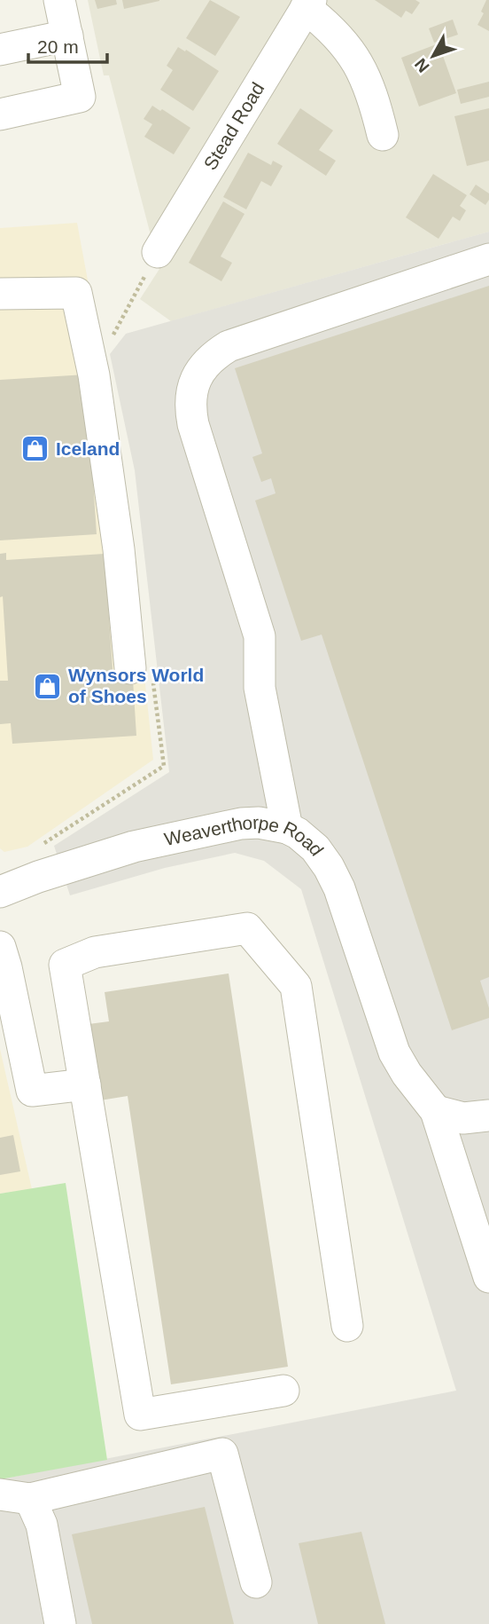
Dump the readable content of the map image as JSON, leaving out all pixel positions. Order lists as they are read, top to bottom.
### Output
{
  "streets": {
    "street": ["Stead Road", "Weaverthorpe Road"]
  },
  "places": {
    "shop": ["Iceland", "Wynsors World of Shoes"]
  },
  "scale_bar": "20 m",
  "north": "bottom left"
}
